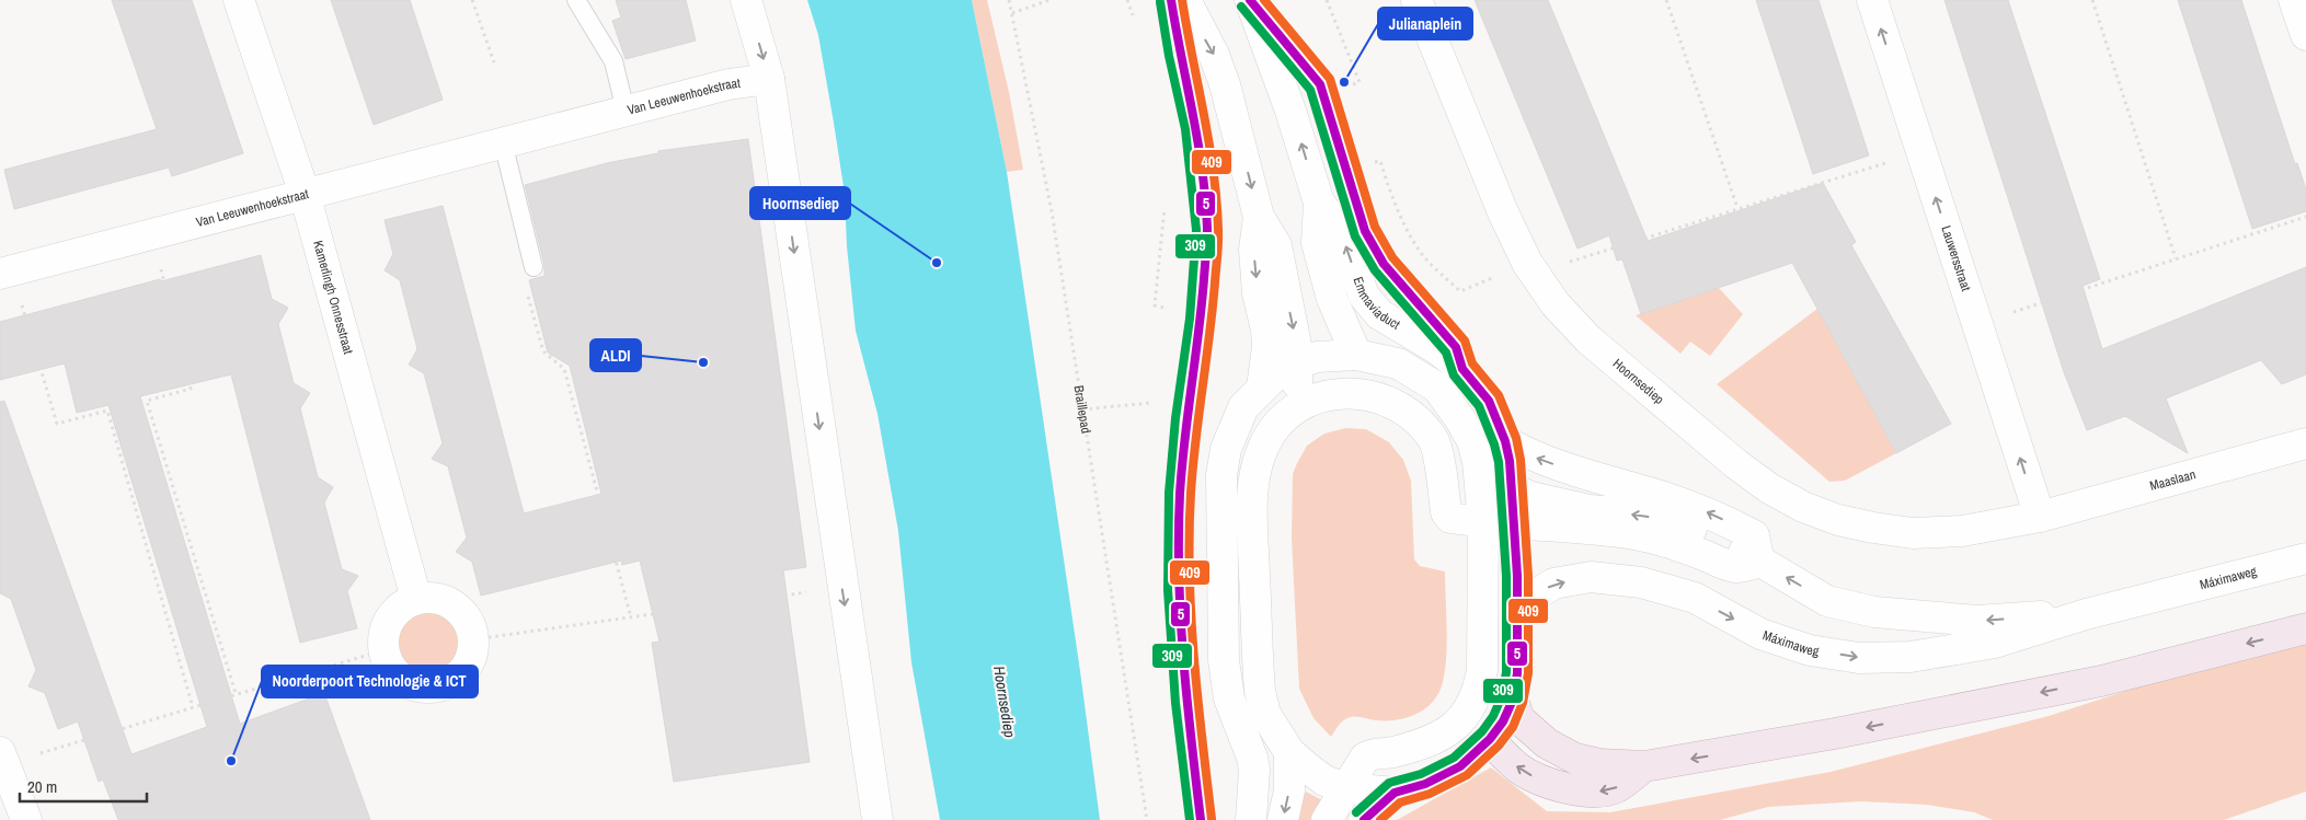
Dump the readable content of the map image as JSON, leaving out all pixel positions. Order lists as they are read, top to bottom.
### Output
{
  "streets": {
    "main road": [
      "Van Leeuwenhoekstraat",
      "Lauwersstraat",
      "Kamerlingh Onnesstraat",
      "Emmaviaduct",
      "Hoornsediep",
      "Maaslaan",
      "Máximaweg"
    ],
    "path": ["Braillepad"]
  },
  "crossings": [
    ["Van Leeuwenhoekstraat", "Kamerlingh Onnesstraat"],
    ["Lauwersstraat", "Hoornsediep"],
    ["Lauwersstraat", "Maaslaan"],
    ["Hoornsediep", "Maaslaan"]
  ],
  "one_way": ["Lauwersstraat"],
  "water": ["Hoornsediep"],
  "places": [
    "Julianaplein",
    "Hoornsediep",
    "ALDI",
    "Noorderpoort Technologie & ICT"
  ],
  "lines": ["transit line 5", "transit line 409", "transit line 309"],
  "scale_bar": "20 m"
}
